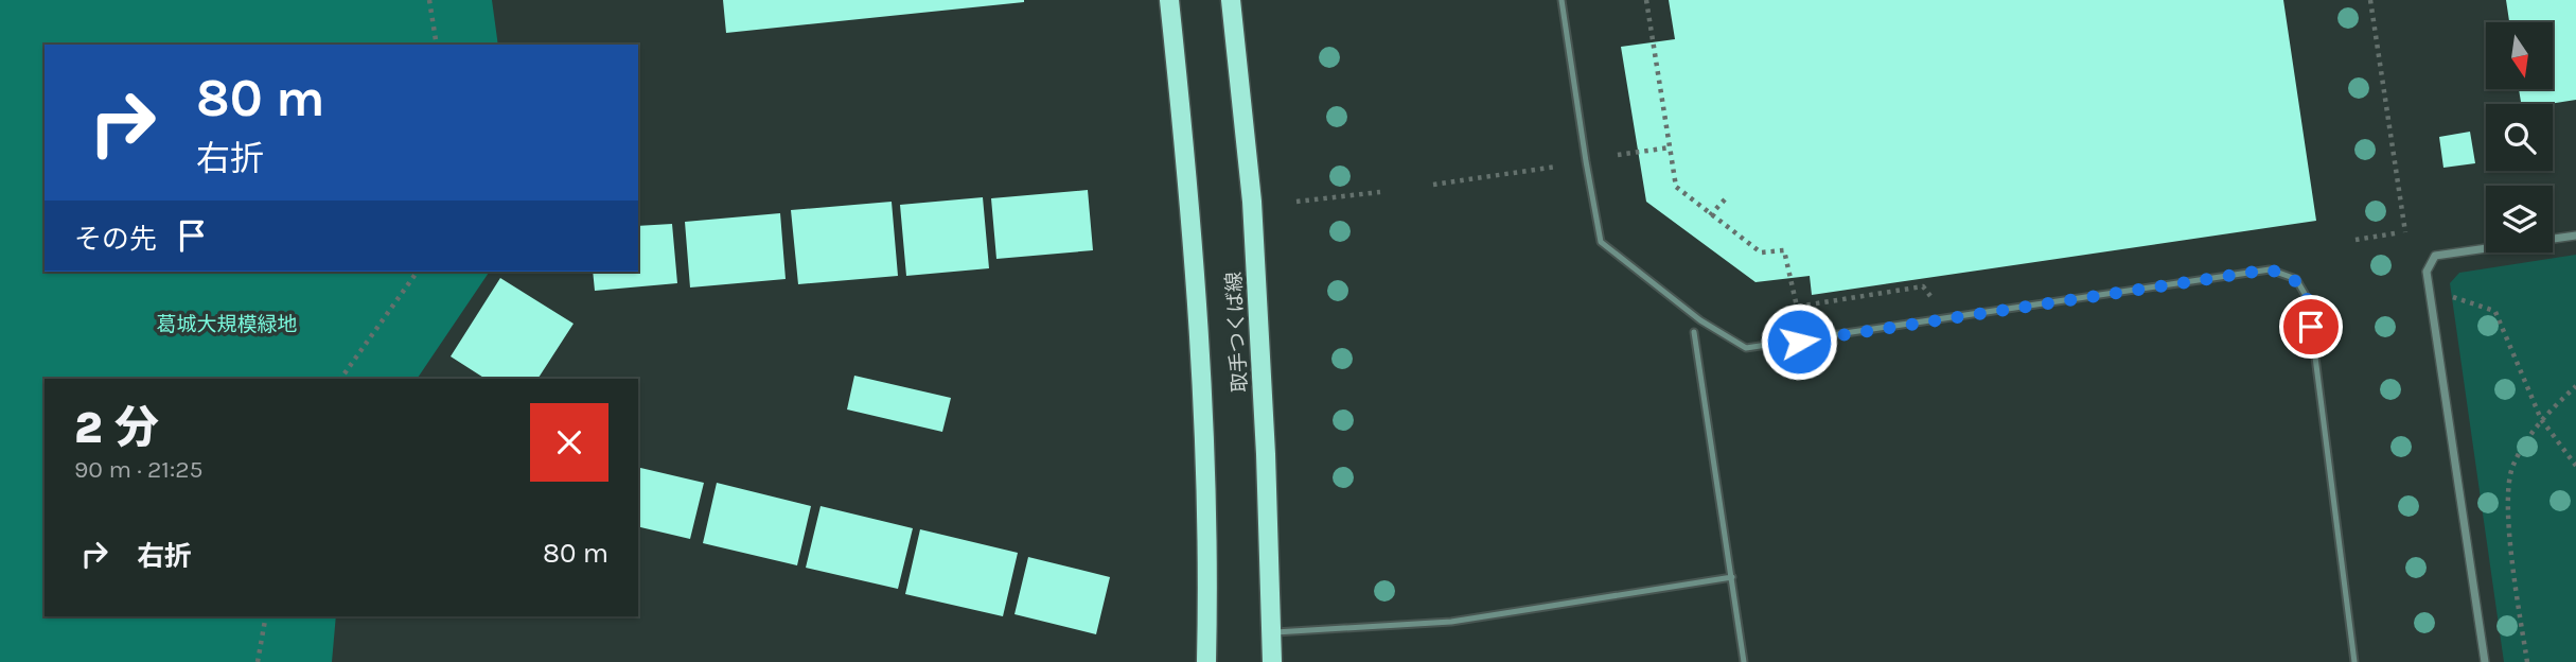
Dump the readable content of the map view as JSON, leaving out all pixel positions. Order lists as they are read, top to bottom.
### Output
{
  "streets": {
    "main road": ["取手つくば線"]
  },
  "parks": ["葛城大規模緑地"],
  "north": "bottom",
  "page": {
    "turn": ["80 m", "右折"],
    "then": "その先",
    "heading": ["2 分", "90 m · 21:25"],
    "list": [
      {
        "name": "右折",
        "value": "80 m"
      }
    ]
  }
}
